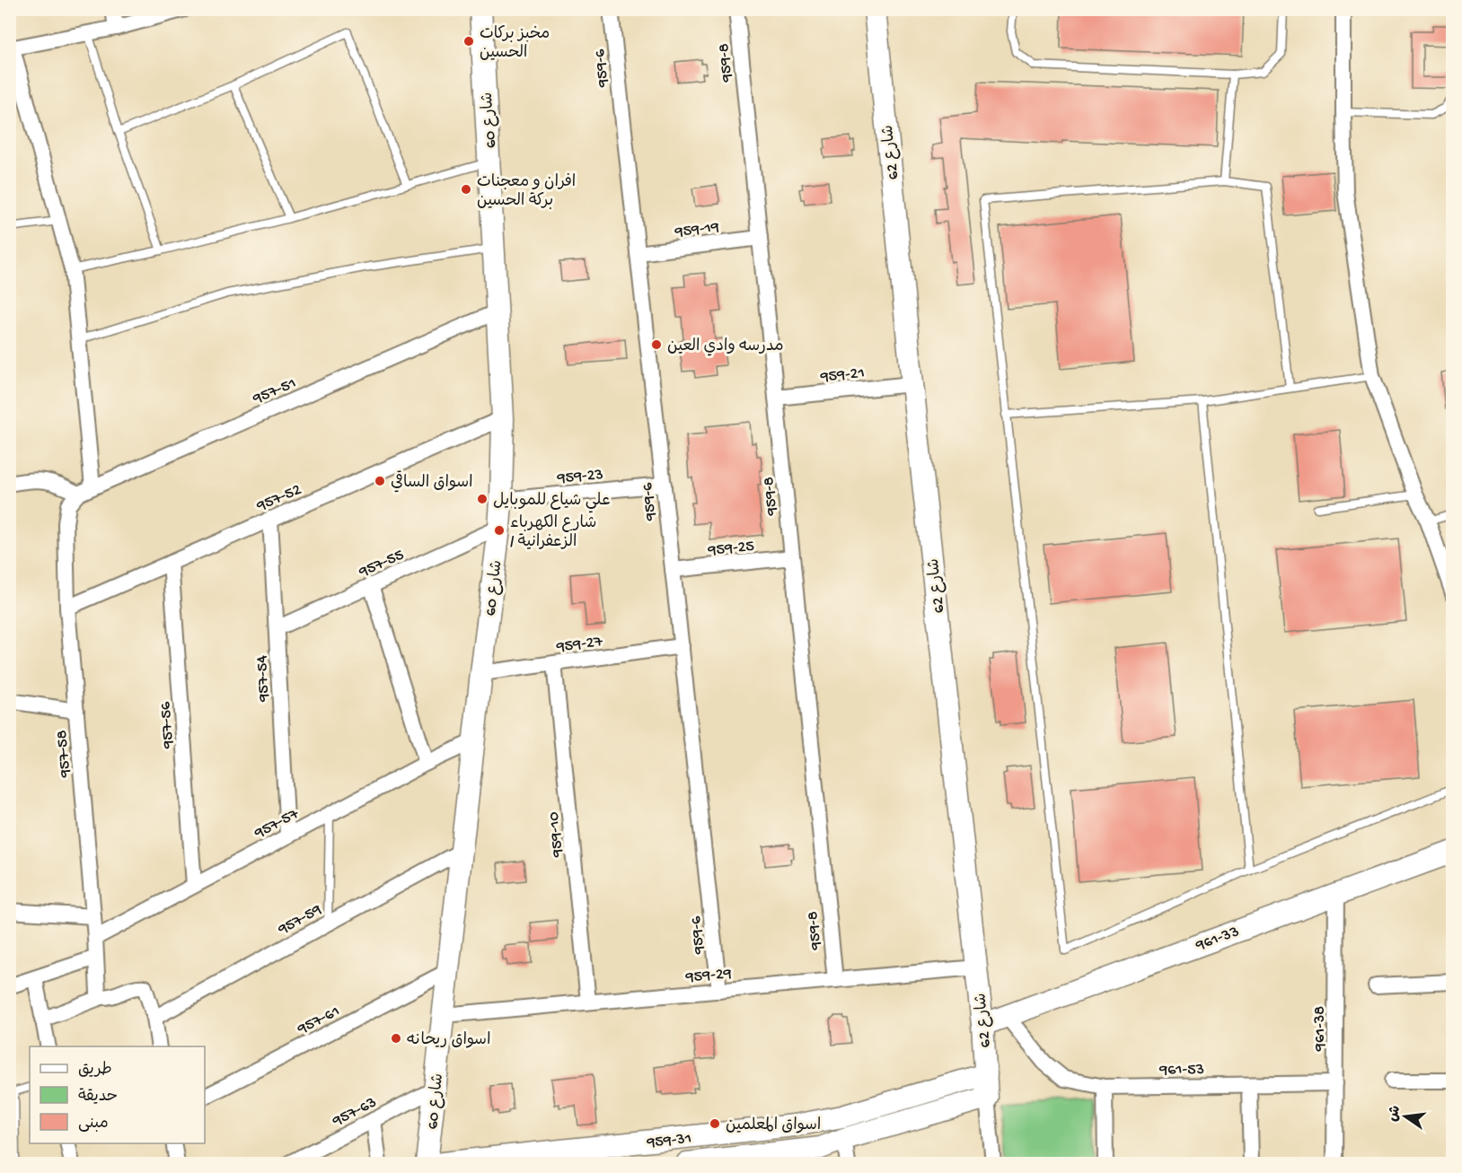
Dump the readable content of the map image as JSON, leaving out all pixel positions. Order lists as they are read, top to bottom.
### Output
{
  "streets": {
    "street": [
      "959-8",
      "959-6",
      "شارع 60",
      "شارع 62",
      "959-19",
      "959-21",
      "957-51",
      "959-23",
      "957-52",
      "959-25",
      "957-55",
      "959-27",
      "957-54",
      "957-56",
      "957-58",
      "957-57",
      "959-10",
      "957-59",
      "961-33",
      "959-29",
      "957-61",
      "961-38",
      "961-53",
      "957-63",
      "959-31"
    ]
  },
  "crossings": [
    ["959-8", "959-19"],
    ["959-8", "959-21"],
    ["959-8", "959-25"],
    ["959-8", "959-29"],
    ["959-6", "959-19"],
    ["959-6", "959-23"],
    ["959-6", "959-25"],
    ["959-6", "959-27"],
    ["959-6", "959-29"],
    ["شارع 60", "957-51"],
    ["شارع 60", "959-23"],
    ["شارع 60", "957-52"],
    ["شارع 60", "957-55"],
    ["شارع 60", "959-27"],
    ["شارع 60", "957-57"],
    ["شارع 60", "957-59"],
    ["شارع 60", "959-29"],
    ["شارع 60", "957-61"],
    ["شارع 60", "957-63"],
    ["شارع 62", "959-21"],
    ["شارع 62", "961-33"],
    ["شارع 62", "959-29"],
    ["شارع 62", "959-31"],
    ["957-51", "957-58"],
    ["957-52", "957-54"],
    ["957-52", "957-56"],
    ["957-52", "957-58"],
    ["957-55", "957-54"],
    ["959-27", "959-10"],
    ["957-54", "957-57"],
    ["957-56", "957-57"],
    ["957-58", "957-57"],
    ["959-10", "959-29"],
    ["961-33", "961-38"],
    ["961-33", "961-53"],
    ["961-38", "961-53"]
  ],
  "places": [
    "مخبز بركات الحسين",
    "افران و معجنات بركة الحسين",
    "مدرسه وادي العين",
    "اسواق الساقي",
    "علي شياع للموبايل",
    "شارع الكهرباء / الزعفرانية",
    "اسواق ريحانه",
    "اسواق المعلمين"
  ],
  "legend": ["طريق", "حديقة", "مبنى"],
  "north": "left"
}
